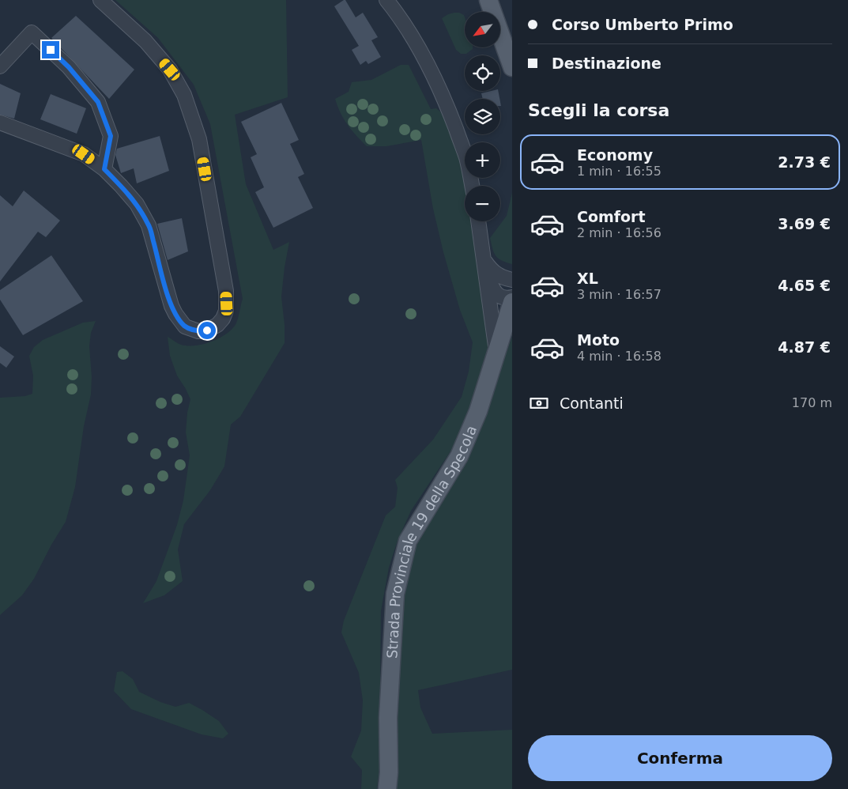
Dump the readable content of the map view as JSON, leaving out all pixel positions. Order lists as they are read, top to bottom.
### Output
{
  "streets": {
    "main road": ["Strada Provinciale 19 della Specola"]
  },
  "north": "bottom left",
  "page": {
    "banner": ["Corso Umberto Primo", "Destinazione"],
    "map_buttons": ["+", "−"],
    "heading": "Scegli la corsa",
    "list": [
      {
        "name": "Economy",
        "note": "1 min · 16:55",
        "value": "2.73 €"
      },
      {
        "name": "Comfort",
        "note": "2 min · 16:56",
        "value": "3.69 €"
      },
      {
        "name": "XL",
        "note": "3 min · 16:57",
        "value": "4.65 €"
      },
      {
        "name": "Moto",
        "note": "4 min · 16:58",
        "value": "4.87 €"
      }
    ],
    "pay": ["Contanti", "170 m"],
    "buttons": "Conferma"
  }
}
